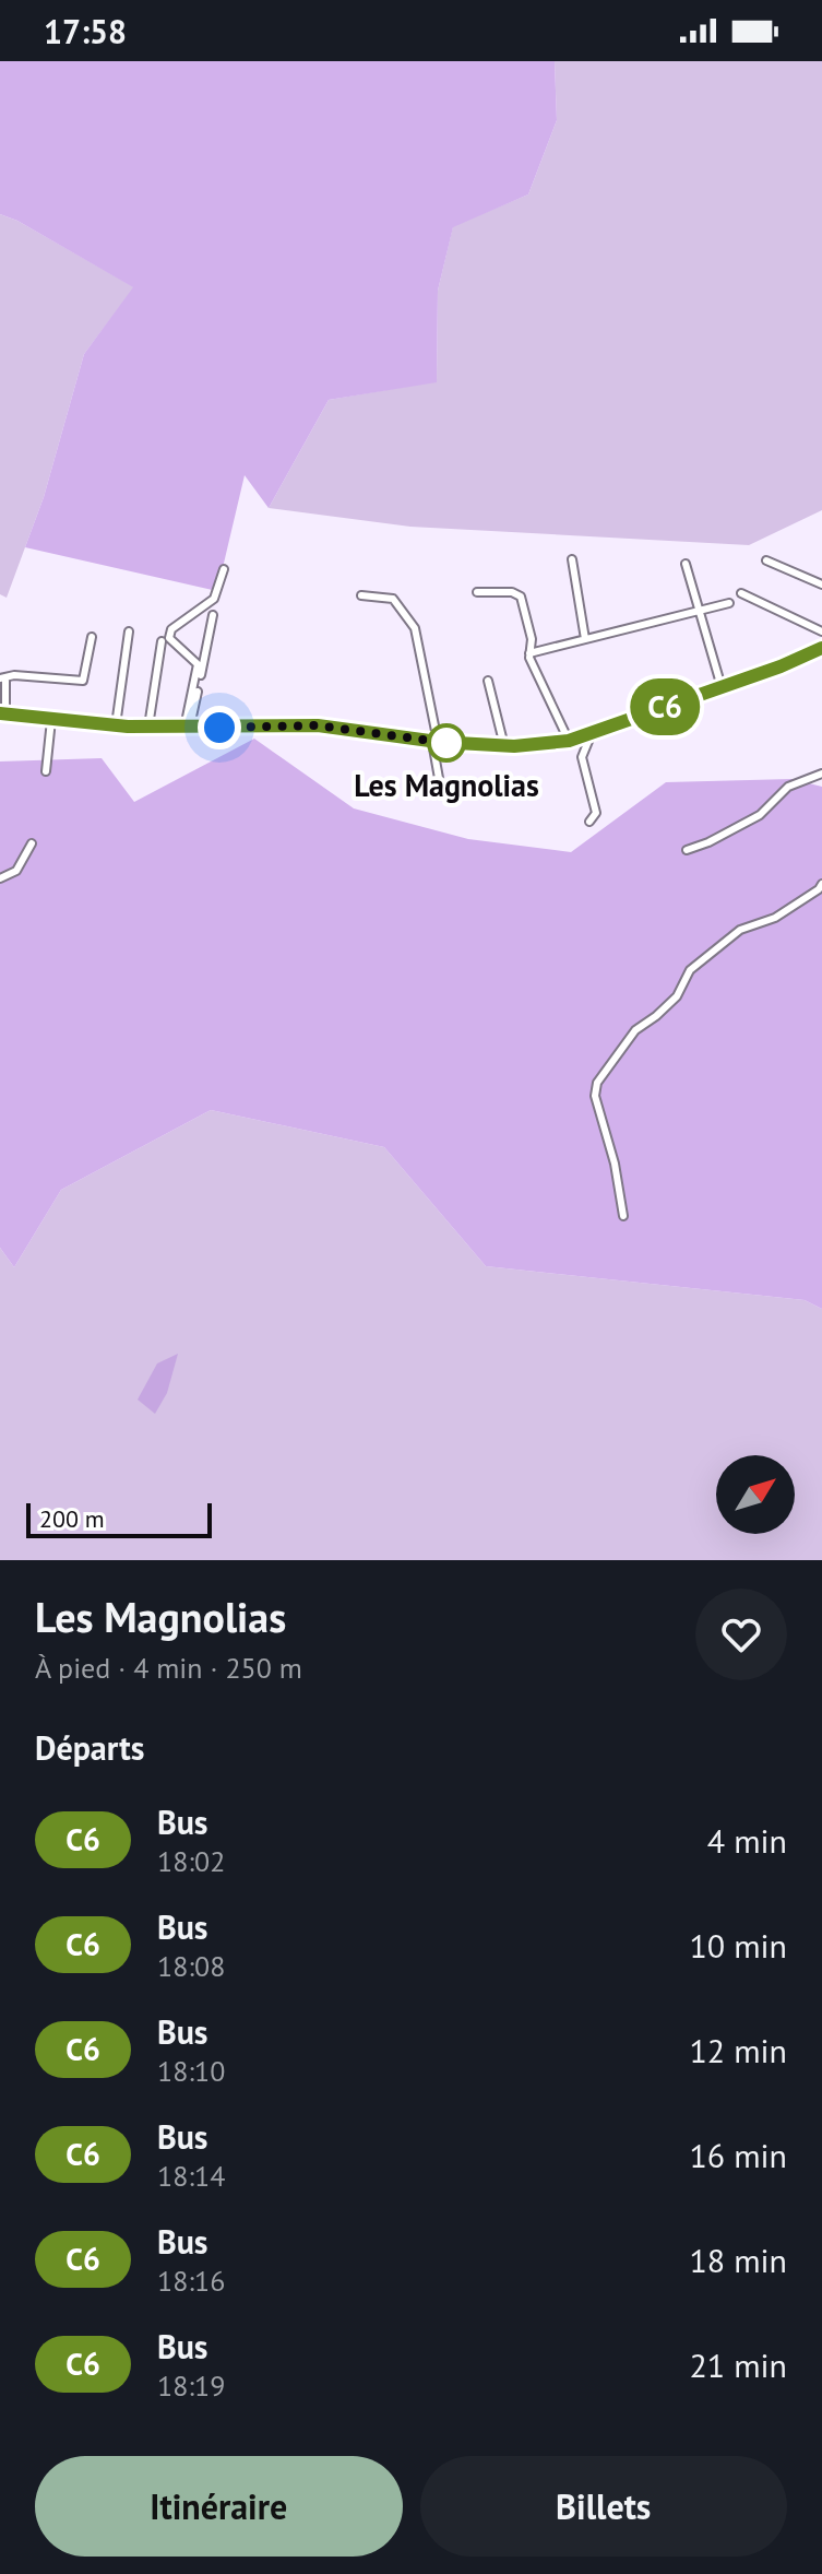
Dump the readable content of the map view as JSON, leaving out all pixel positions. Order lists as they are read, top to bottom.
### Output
{
  "places": ["Les Magnolias"],
  "lines": ["bus line C6"],
  "scale_bar": "200 m",
  "north": "top right",
  "page": {
    "status": "17:58",
    "on_map": "C6",
    "scale": "200 m",
    "heading": [
      ["Les Magnolias", "À pied · 4 min · 250 m"],
      "Départs"
    ],
    "list": [
      {
        "mark": "C6",
        "name": "Bus",
        "note": "18:02",
        "value": "4 min"
      },
      {
        "mark": "C6",
        "name": "Bus",
        "note": "18:08",
        "value": "10 min"
      },
      {
        "mark": "C6",
        "name": "Bus",
        "note": "18:10",
        "value": "12 min"
      },
      {
        "mark": "C6",
        "name": "Bus",
        "note": "18:14",
        "value": "16 min"
      },
      {
        "mark": "C6",
        "name": "Bus",
        "note": "18:16",
        "value": "18 min"
      },
      {
        "mark": "C6",
        "name": "Bus",
        "note": "18:19",
        "value": "21 min"
      }
    ],
    "buttons": ["Itinéraire", "Billets"]
  }
}
